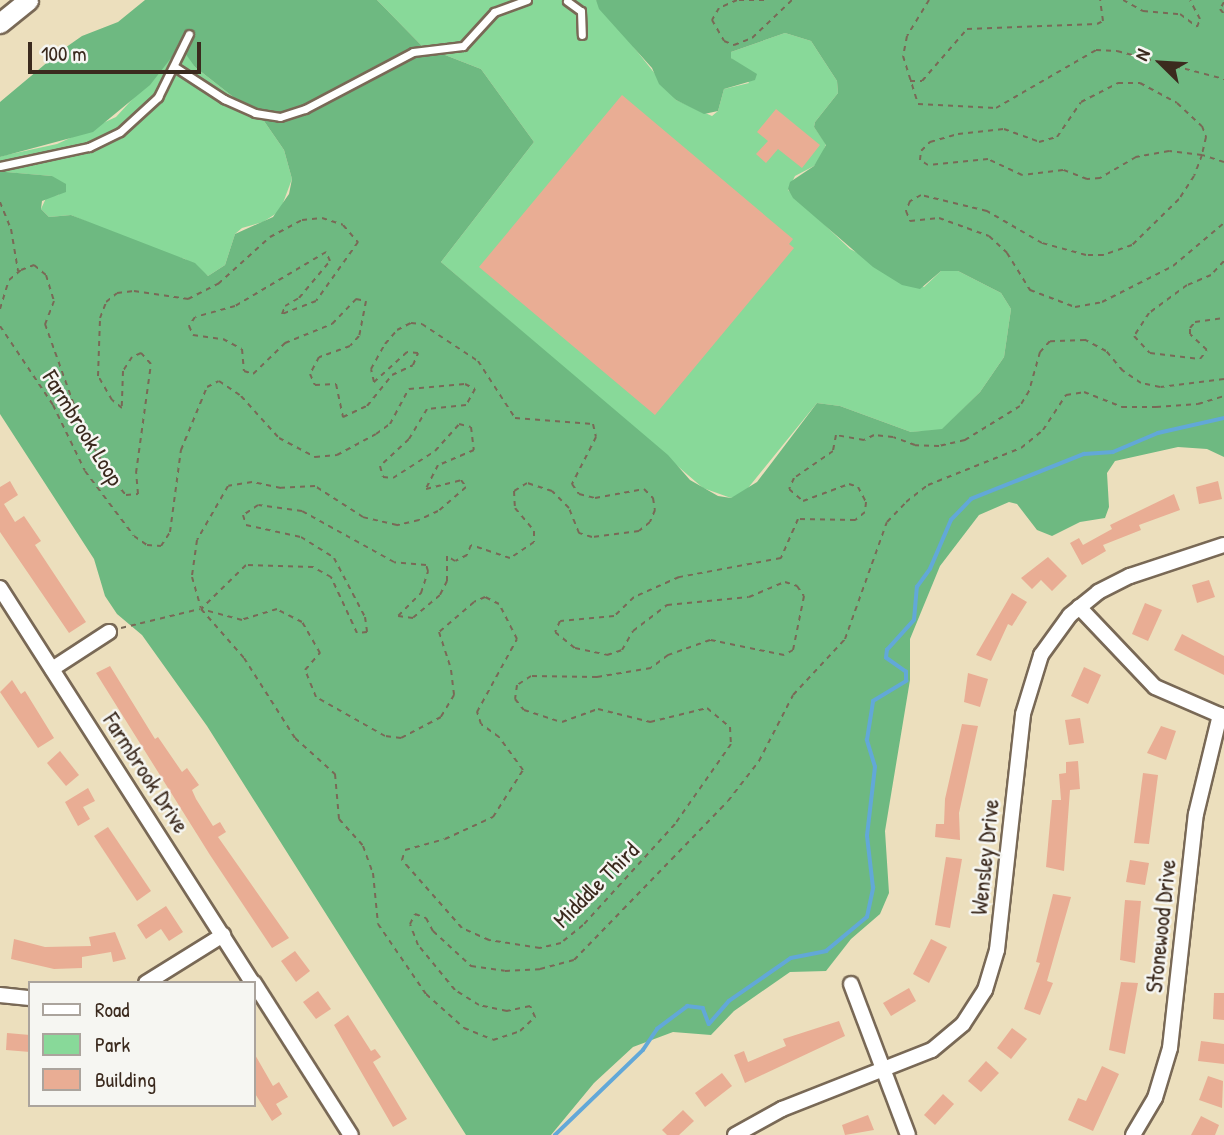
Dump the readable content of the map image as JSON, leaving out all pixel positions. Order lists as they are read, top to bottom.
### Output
{
  "streets": {
    "street": ["Farmbrook Drive", "Wensley Drive", "Stonewood Drive"],
    "path": ["Farmbrook Loop", "Midddle Third"]
  },
  "crossings": [
    ["Farmbrook Loop", "Midddle Third"]
  ],
  "legend": ["Road", "Park", "Building"],
  "scale_bar": "100 m",
  "north": "top left"
}
